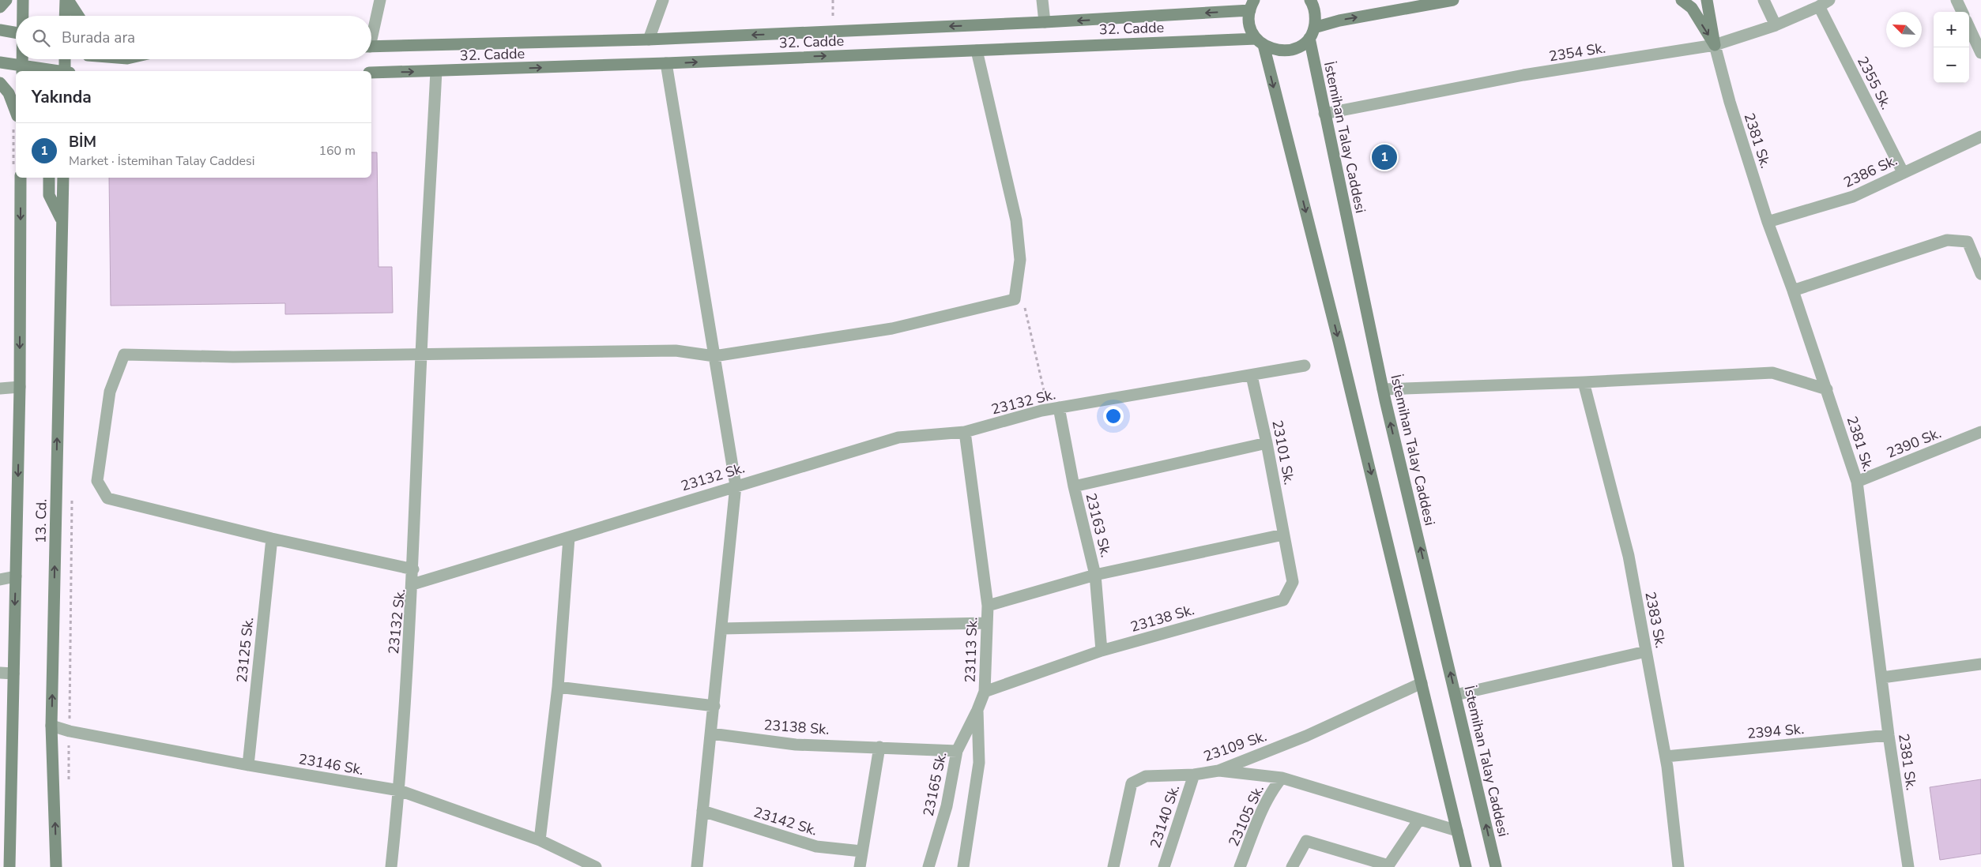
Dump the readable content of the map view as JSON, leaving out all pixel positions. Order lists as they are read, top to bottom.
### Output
{
  "streets": {
    "main road": ["32. Cadde", "İstemihan Talay Caddesi", "13. Cd."],
    "street": [
      "2354 Sk.",
      "2355 Sk.",
      "2381 Sk.",
      "2386 Sk.",
      "23132 Sk.",
      "2390 Sk.",
      "23101 Sk.",
      "23163 Sk.",
      "23138 Sk.",
      "2383 Sk.",
      "23125 Sk.",
      "23113 Sk.",
      "2394 Sk.",
      "23109 Sk.",
      "23146 Sk.",
      "23165 Sk.",
      "23105 Sk.",
      "23140 Sk.",
      "23142 Sk."
    ]
  },
  "crossings": [
    ["2354 Sk.", "2355 Sk."],
    ["2354 Sk.", "İstemihan Talay Caddesi"],
    ["2354 Sk.", "2381 Sk."],
    ["2355 Sk.", "2386 Sk."],
    ["2381 Sk.", "2386 Sk."],
    ["2381 Sk.", "2390 Sk."],
    ["2381 Sk.", "2394 Sk."],
    ["23132 Sk.", "23101 Sk."],
    ["23132 Sk.", "23163 Sk."],
    ["23132 Sk.", "23113 Sk."],
    ["23132 Sk.", "23146 Sk."],
    ["23101 Sk.", "23138 Sk."],
    ["13. Cd.", "23146 Sk."],
    ["23163 Sk.", "23138 Sk."],
    ["23138 Sk.", "23113 Sk."],
    ["23138 Sk.", "23165 Sk."],
    ["2383 Sk.", "2394 Sk."],
    ["23125 Sk.", "23146 Sk."],
    ["23113 Sk.", "23165 Sk."],
    ["23109 Sk.", "23140 Sk."]
  ],
  "north": "top left",
  "page": {
    "map_buttons": ["+", "−"],
    "search": "Burada ara",
    "heading": "Yakında",
    "list": [
      {
        "mark": "1",
        "name": "BİM",
        "note": "Market · İstemihan Talay Caddesi",
        "value": "160 m"
      }
    ],
    "pins": "1"
  }
}
